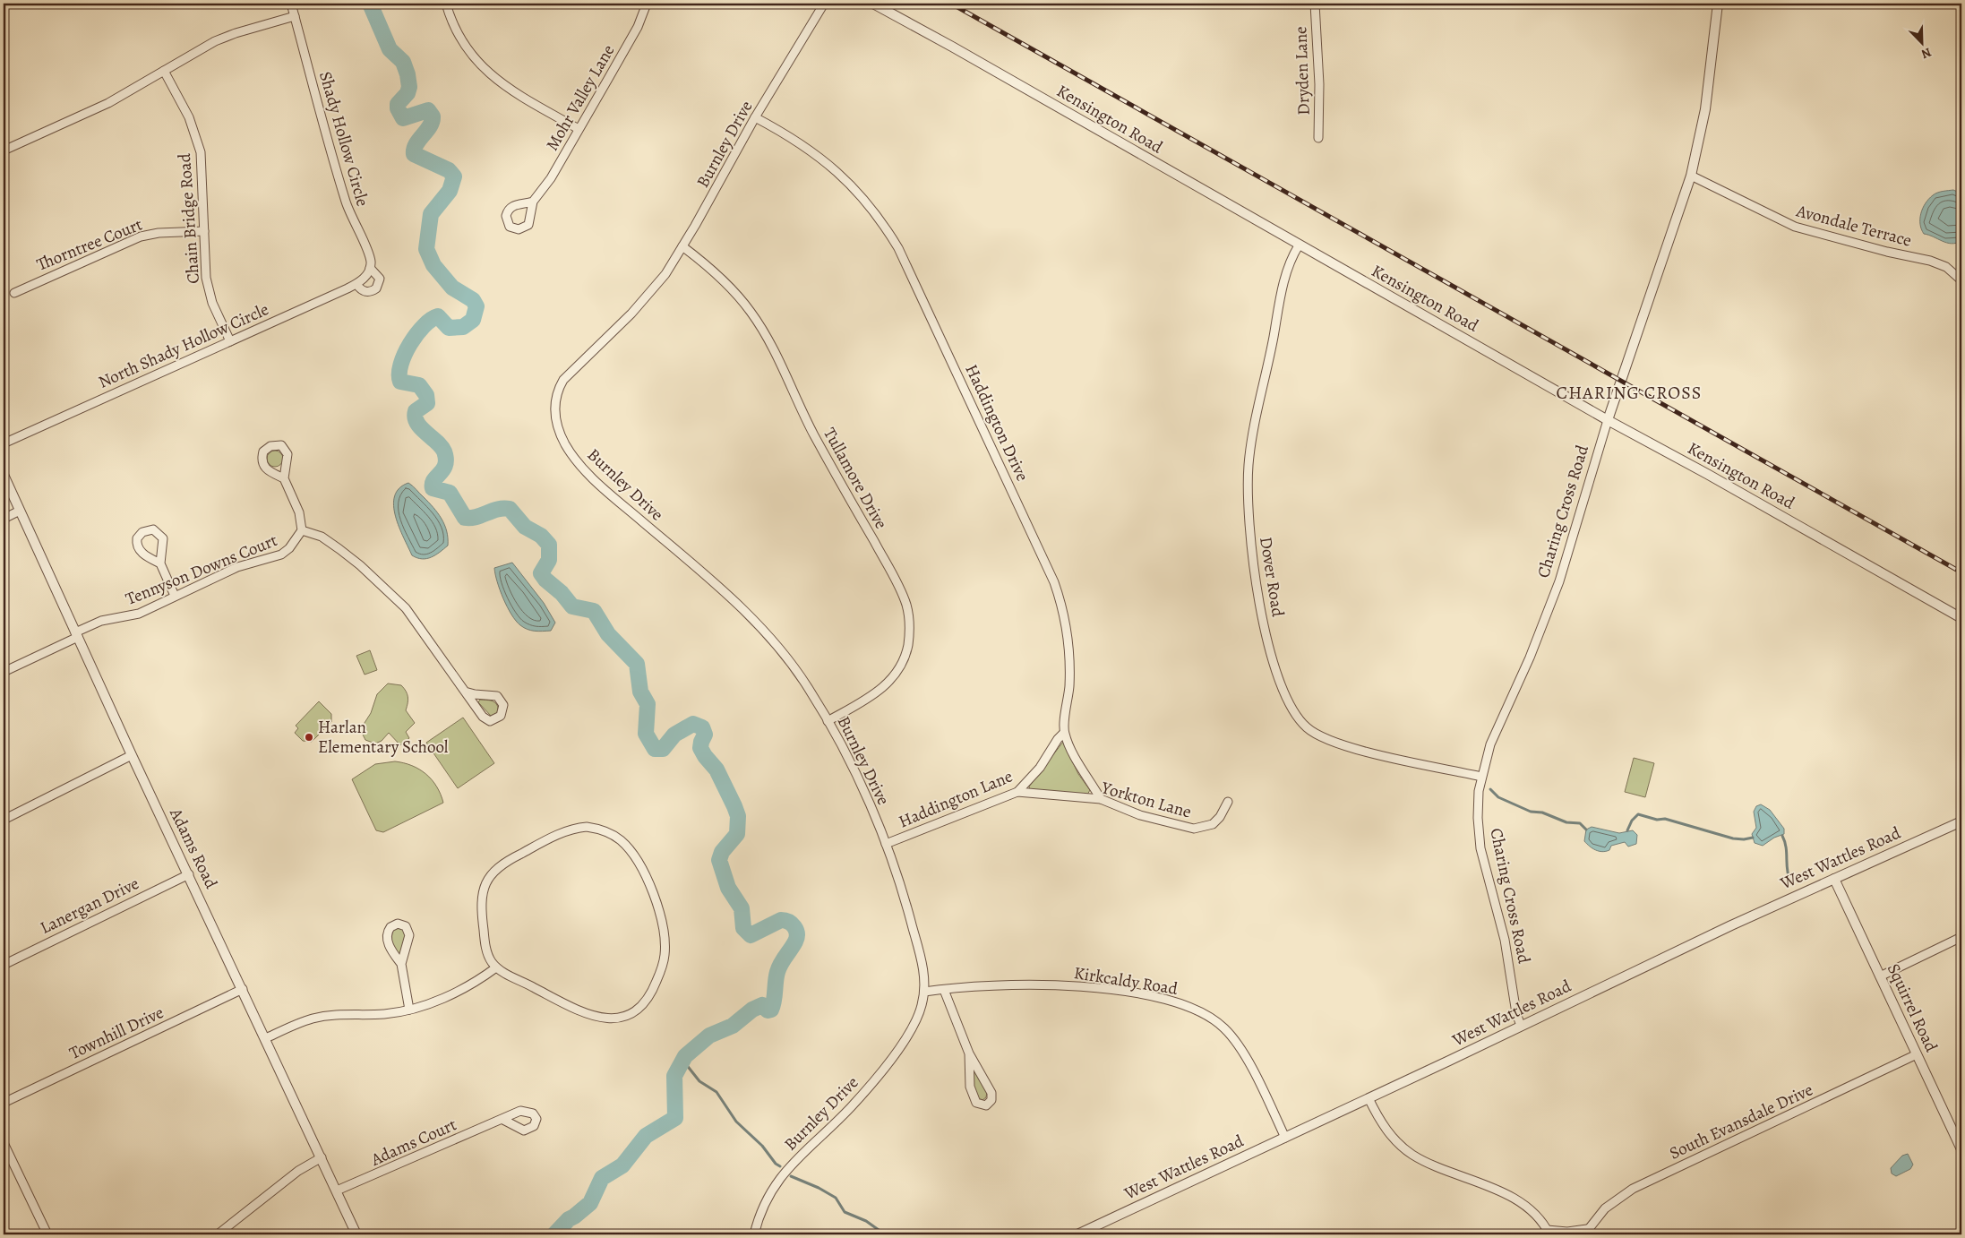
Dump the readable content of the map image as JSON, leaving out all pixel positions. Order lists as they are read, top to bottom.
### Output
{
  "streets": {
    "street": [
      "Dryden Lane",
      "Mohr Valley Lane",
      "Kensington Road",
      "Shady Hollow Circle",
      "Burnley Drive",
      "Chain Bridge Road",
      "Avondale Terrace",
      "Thorntree Court",
      "North Shady Hollow Circle",
      "Haddington Drive",
      "Tullamore Drive",
      "Charing Cross Road",
      "Tennyson Downs Court",
      "Dover Road",
      "Haddington Lane",
      "Yorkton Lane",
      "Adams Road",
      "West Wattles Road",
      "Lanergan Drive",
      "Kirkcaldy Road",
      "Squirrel Road",
      "Townhill Drive",
      "South Evansdale Drive",
      "Adams Court"
    ]
  },
  "crossings": [
    ["Kensington Road", "Charing Cross Road"],
    ["Kensington Road", "Dover Road"],
    ["Shady Hollow Circle", "North Shady Hollow Circle"],
    ["Burnley Drive", "Haddington Drive"],
    ["Burnley Drive", "Tullamore Drive"],
    ["Burnley Drive", "Haddington Lane"],
    ["Chain Bridge Road", "Thorntree Court"],
    ["Chain Bridge Road", "North Shady Hollow Circle"],
    ["Avondale Terrace", "Charing Cross Road"],
    ["Haddington Drive", "Haddington Lane"],
    ["Haddington Drive", "Yorkton Lane"],
    ["Charing Cross Road", "Dover Road"],
    ["Charing Cross Road", "West Wattles Road"],
    ["Tennyson Downs Court", "Adams Road"],
    ["Haddington Lane", "Yorkton Lane"],
    ["Adams Road", "Lanergan Drive"],
    ["Adams Road", "Townhill Drive"],
    ["Adams Road", "Adams Court"],
    ["West Wattles Road", "Kirkcaldy Road"],
    ["West Wattles Road", "Squirrel Road"],
    ["Squirrel Road", "South Evansdale Drive"]
  ],
  "districts": ["CHARING CROSS"],
  "places": ["Harlan Elementary School"],
  "north": "bottom right"
}
